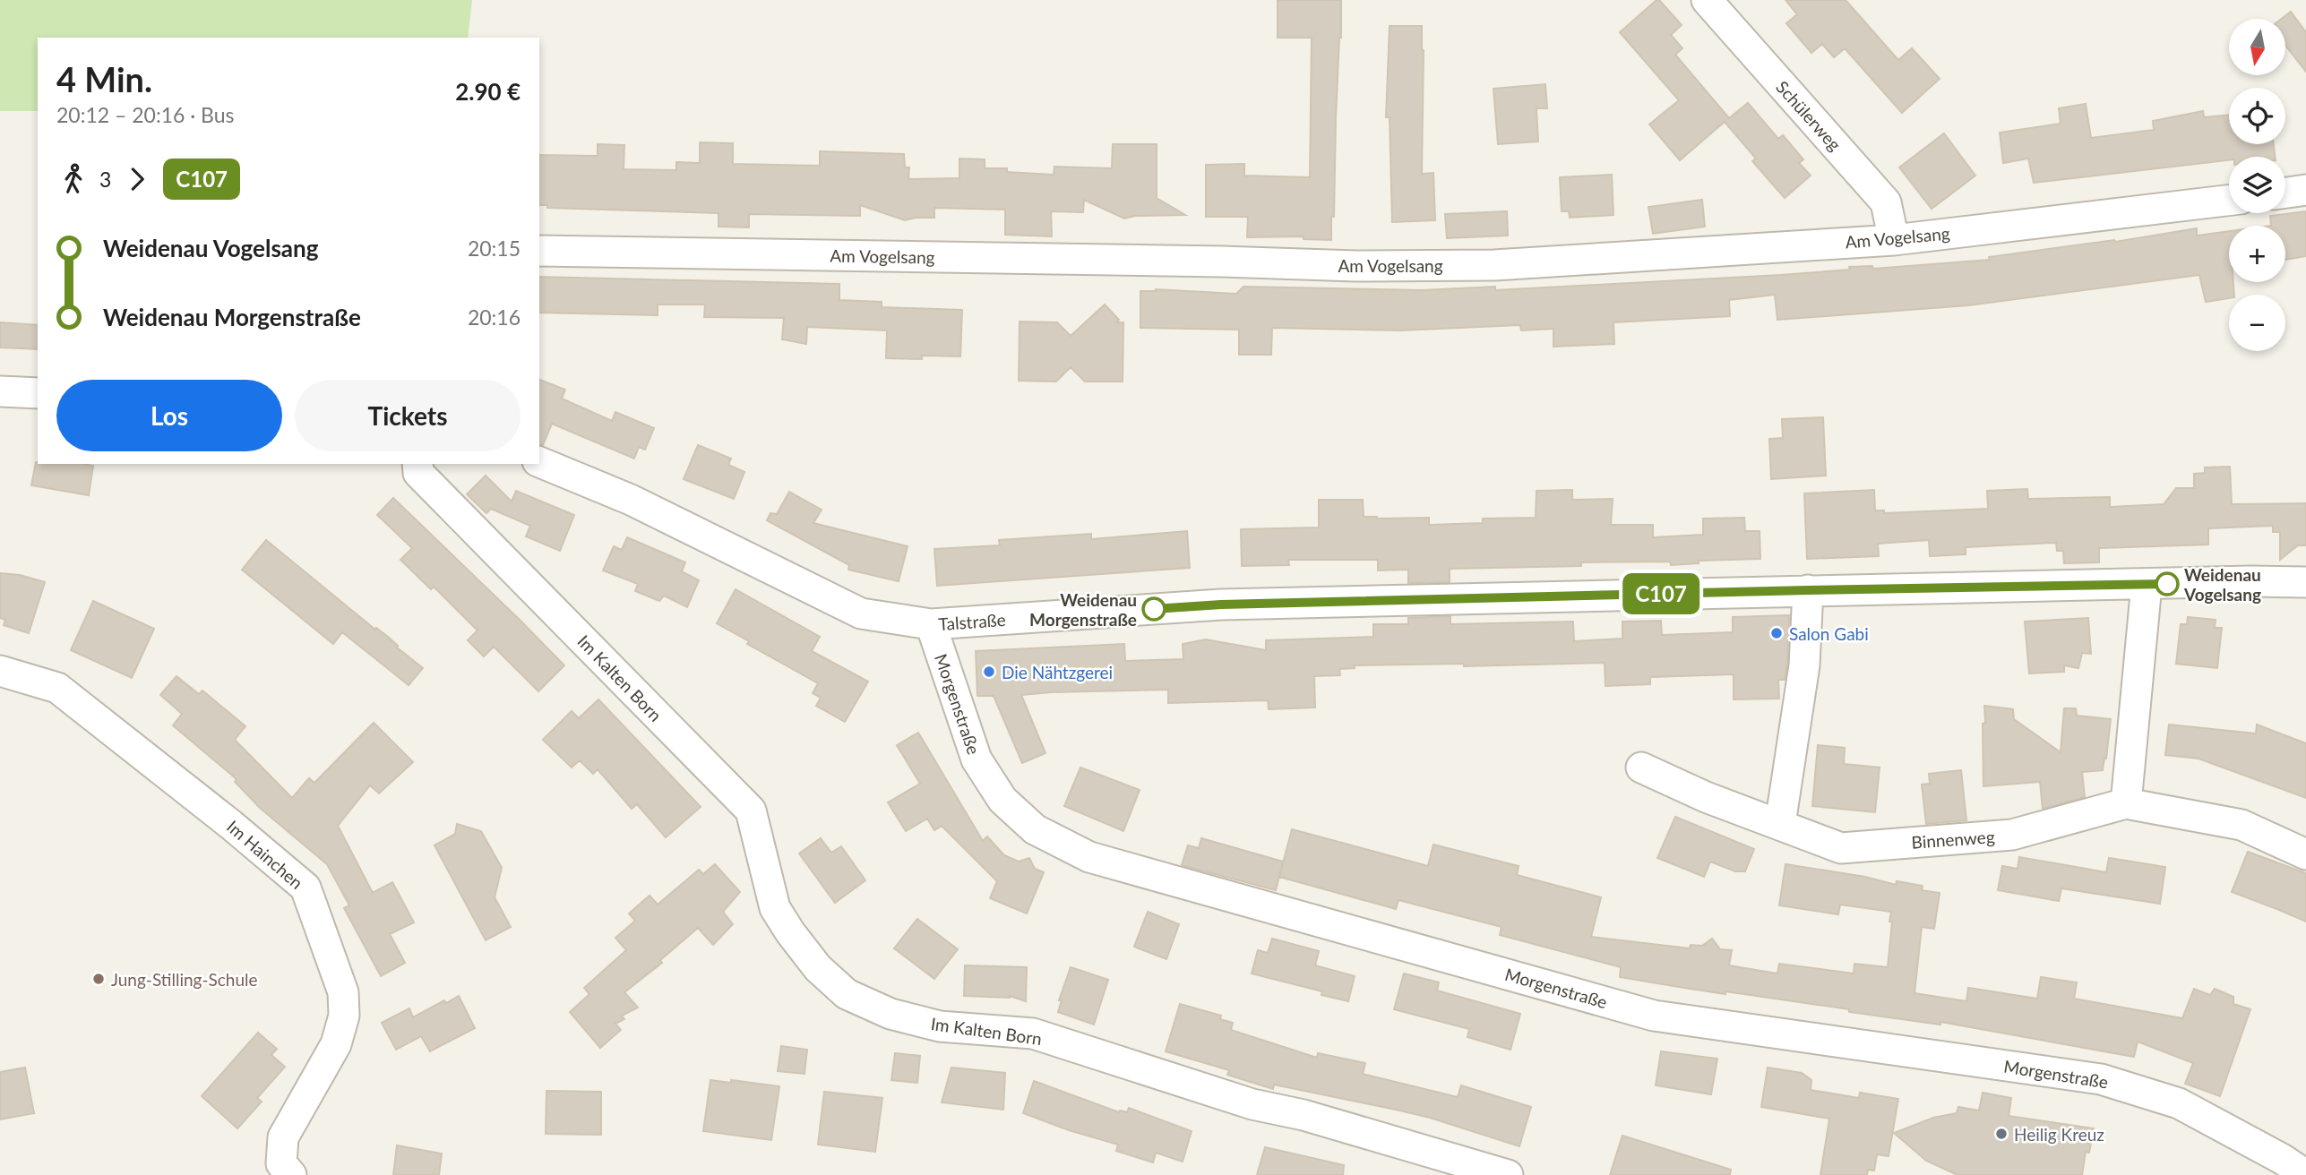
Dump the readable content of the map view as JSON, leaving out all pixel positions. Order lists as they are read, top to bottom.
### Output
{
  "streets": {
    "street": [
      "Schülerweg",
      "Am Vogelsang",
      "Talstraße",
      "Im Kalten Born",
      "Morgenstraße",
      "Binnenweg",
      "Im Hainchen"
    ]
  },
  "crossings": [
    ["Schülerweg", "Am Vogelsang"],
    ["Talstraße", "Morgenstraße"]
  ],
  "places": [
    "Weidenau Vogelsang",
    "Weidenau Morgenstraße",
    "Salon Gabi",
    "Die Nähtzgerei",
    "Jung-Stilling-Schule",
    "Heilig Kreuz"
  ],
  "lines": ["bus line C107"],
  "north": "bottom",
  "page": {
    "on_map": "C107",
    "map_buttons": ["+", "−"],
    "heading": ["4 Min.", "20:12 – 20:16 · Bus", "2.90 €"],
    "legs": ["3", "C107"],
    "list": [
      {
        "name": "Weidenau Vogelsang",
        "value": "20:15"
      },
      {
        "name": "Weidenau Morgenstraße",
        "value": "20:16"
      }
    ],
    "buttons": ["Los", "Tickets"]
  }
}
